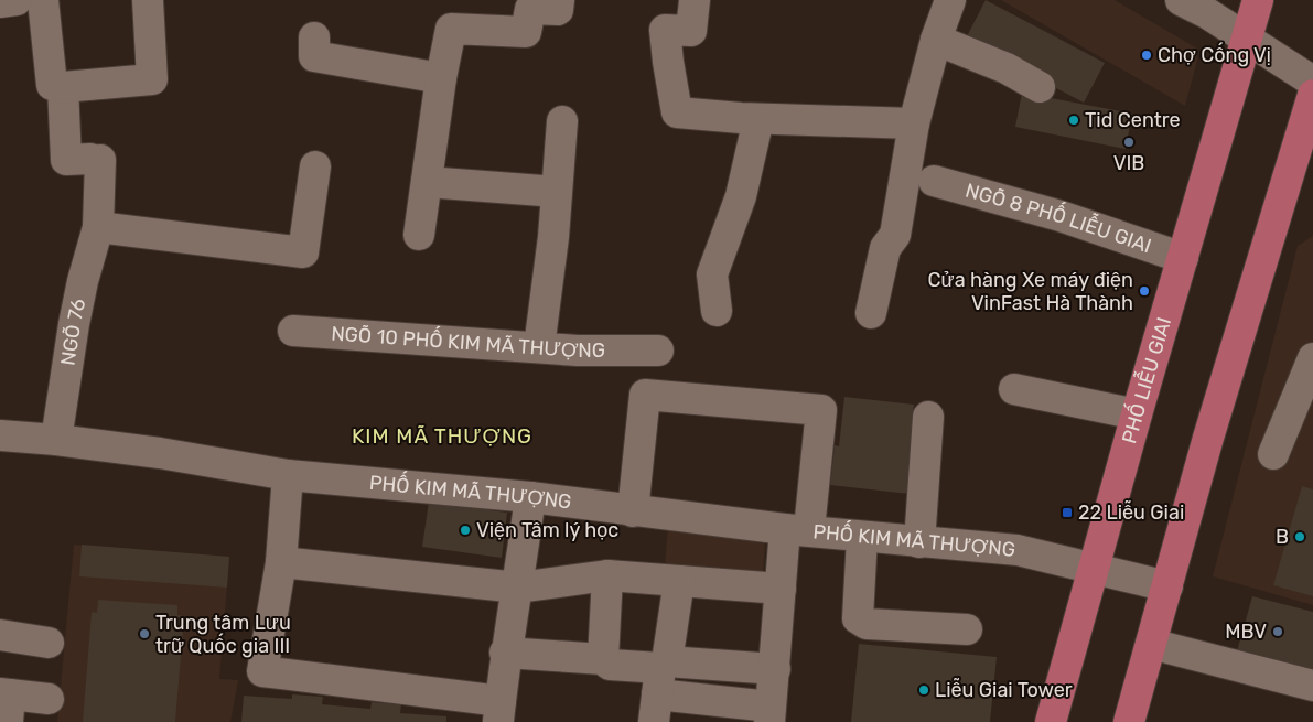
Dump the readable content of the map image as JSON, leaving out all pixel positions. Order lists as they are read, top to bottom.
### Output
{
  "streets": {
    "main road": ["PHỐ LIỄU GIAI"],
    "street": [
      "NGÕ 8 PHỐ LIỄU GIAI",
      "NGÕ 76",
      "NGÕ 10 PHỐ KIM MÃ THƯỢNG",
      "PHỐ KIM MÃ THƯỢNG"
    ]
  },
  "crossings": [
    ["NGÕ 8 PHỐ LIỄU GIAI", "PHỐ LIỄU GIAI"],
    ["NGÕ 76", "PHỐ KIM MÃ THƯỢNG"],
    ["NGÕ 10 PHỐ KIM MÃ THƯỢNG", "PHỐ KIM MÃ THƯỢNG"],
    ["PHỐ LIỄU GIAI", "PHỐ KIM MÃ THƯỢNG"]
  ],
  "districts": ["KIM MÃ THƯỢNG"],
  "places": {
    "other": [
      "Chợ Cống Vị",
      "Tid Centre",
      "VIB",
      "Cửa hàng Xe máy điện VinFast Hà Thành",
      "Viện Tâm lý học",
      "B",
      "MBV",
      "Trung tâm Lưu trữ Quốc gia III",
      "Liễu Giai Tower"
    ],
    "transit": ["22 Liễu Giai"]
  }
}
